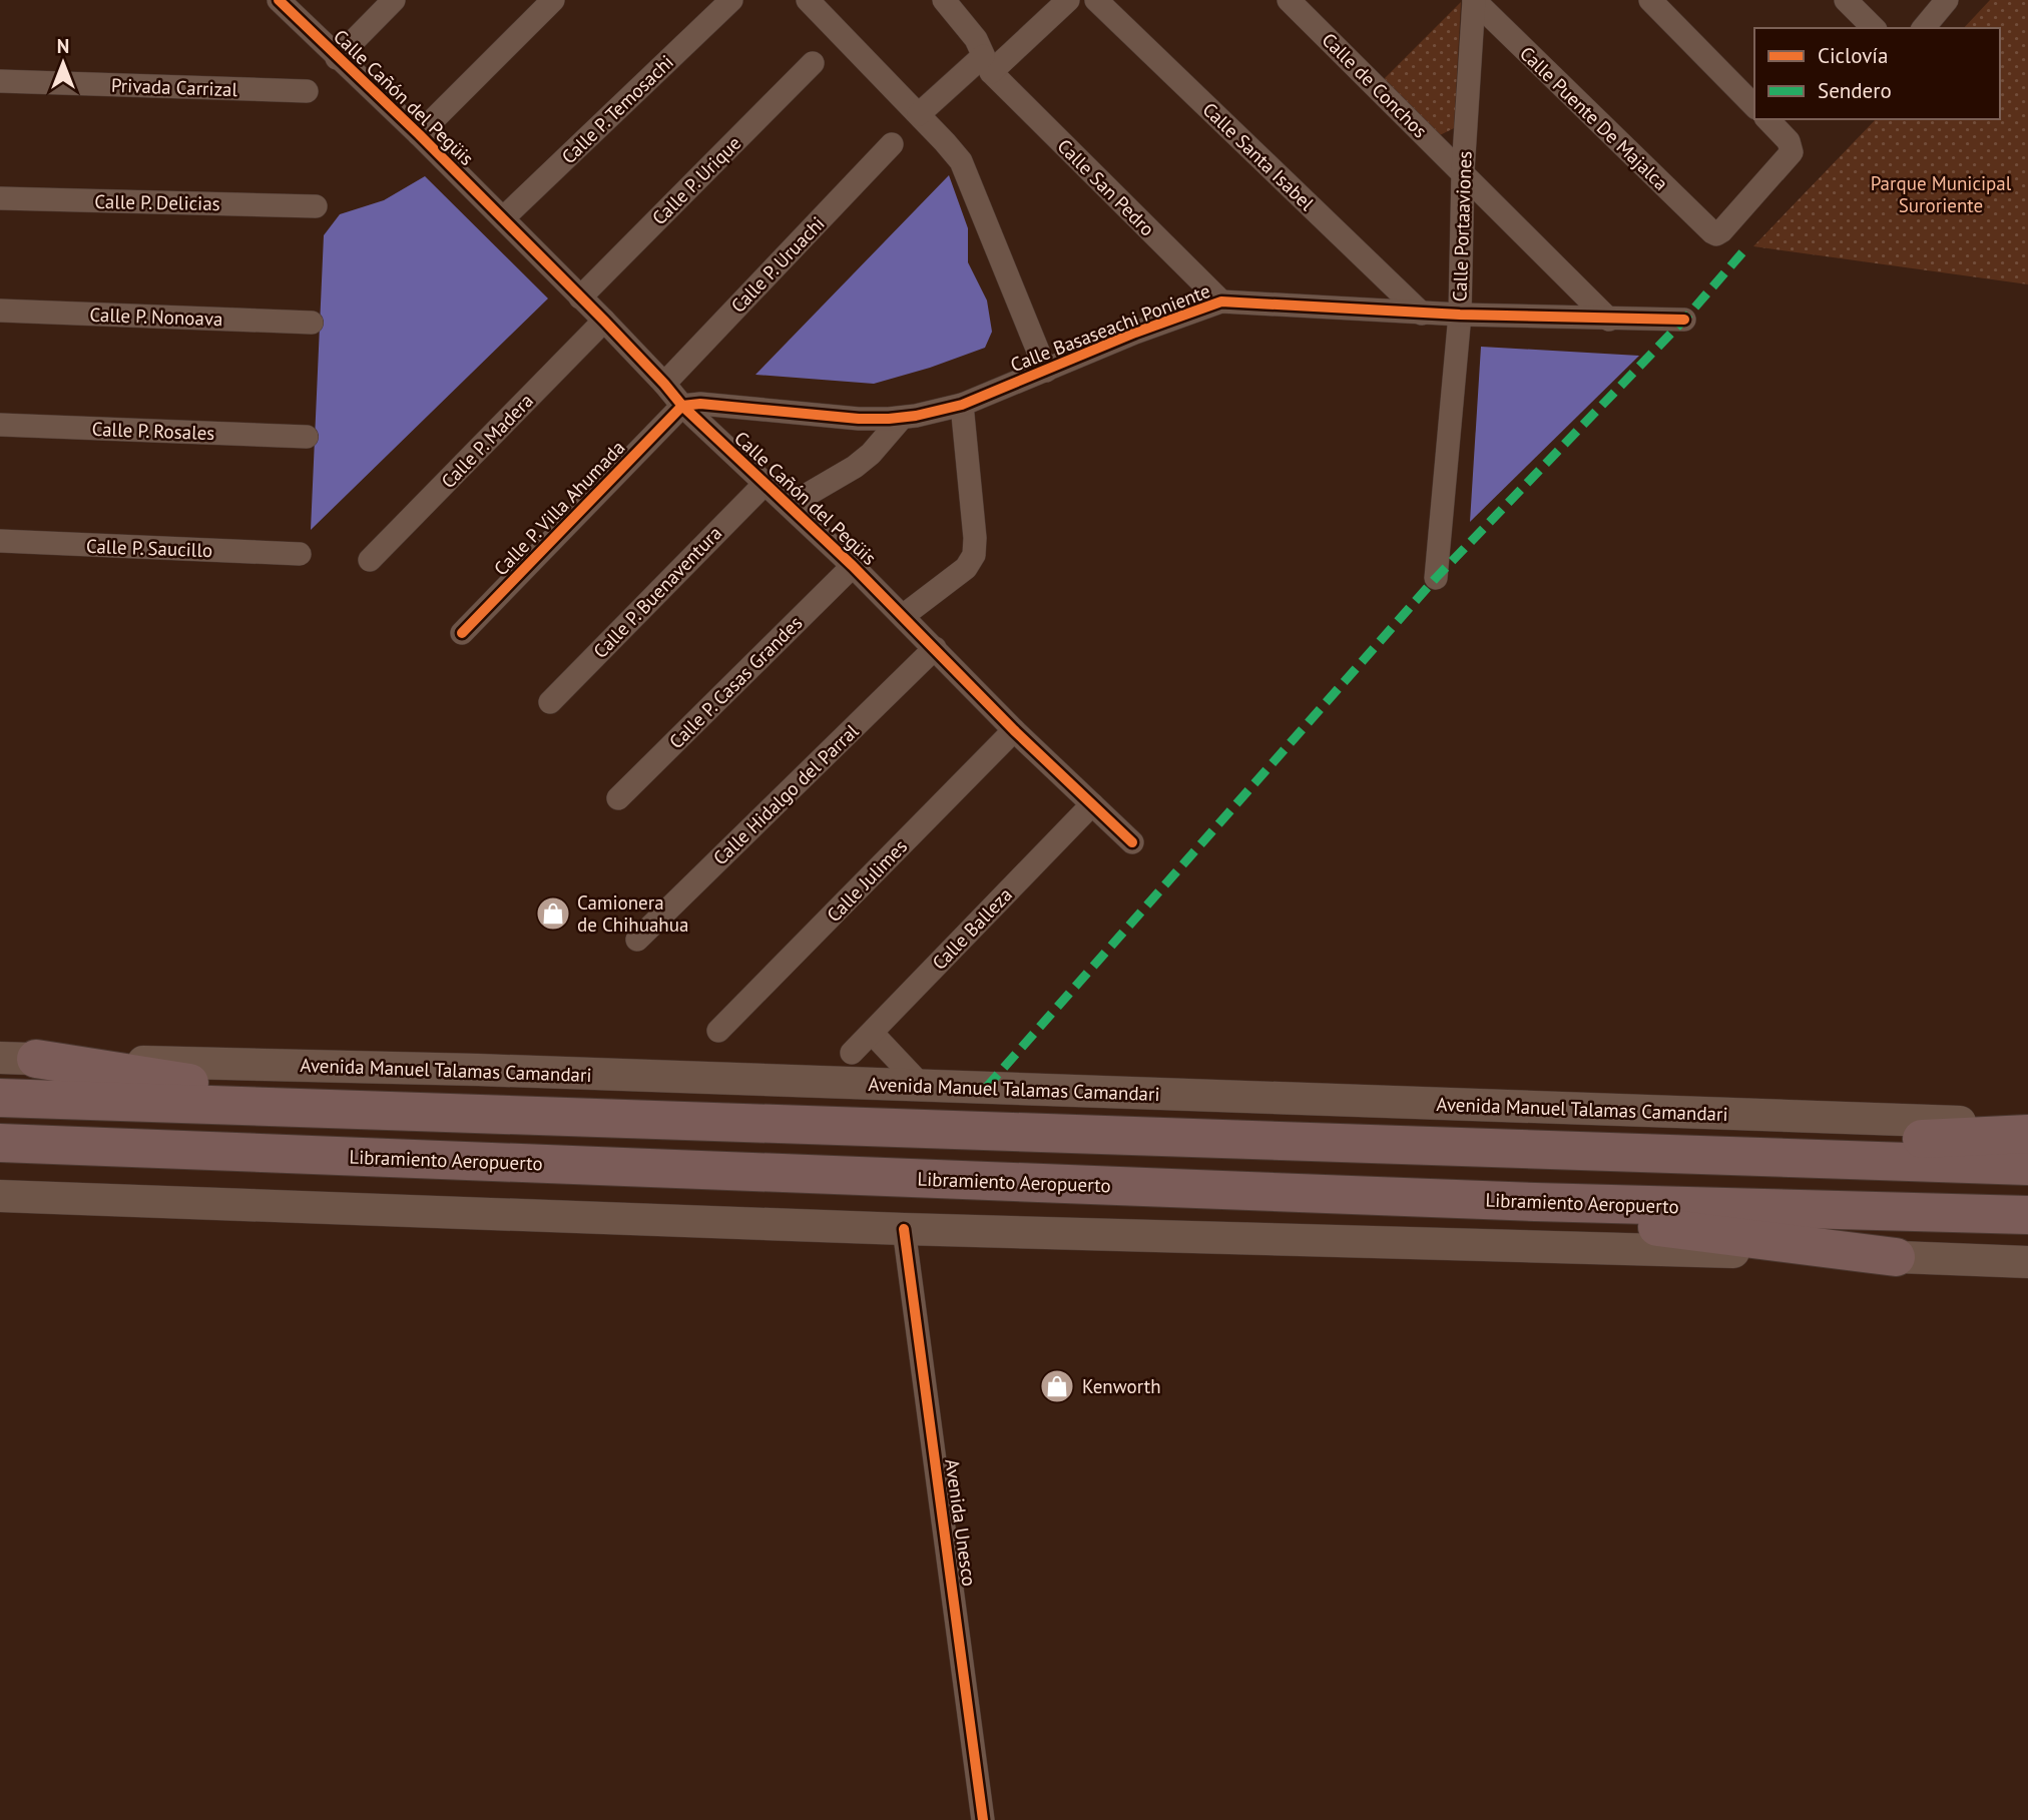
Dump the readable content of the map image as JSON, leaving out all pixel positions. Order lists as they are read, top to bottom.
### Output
{
  "streets": {
    "highway": ["Libramiento Aeropuerto"],
    "main road": ["Avenida Manuel Talamas Camandari"],
    "street": [
      "Calle de Conchos",
      "Privada Carrizal",
      "Calle Cañón del Pegüis",
      "Calle P. Temosachi",
      "Calle Puente De Majalca",
      "Calle Santa Isabel",
      "Calle P. Urique",
      "Calle San Pedro",
      "Calle P. Delicias",
      "Calle Portaaviones",
      "Calle P. Uruachi",
      "Calle P. Nonoava",
      "Calle Basaseachi Poniente",
      "Calle P. Rosales",
      "Calle P. Madera",
      "Calle P. Villa Ahumada",
      "Calle P. Saucillo",
      "Calle P. Buenaventura",
      "Calle P. Casas Grandes",
      "Calle Hidalgo del Parral",
      "Calle Julimes",
      "Calle Balleza",
      "Avenida Unesco"
    ]
  },
  "crossings": [
    ["Calle de Conchos", "Calle Portaaviones"],
    ["Calle de Conchos", "Calle Basaseachi Poniente"],
    ["Calle Cañón del Pegüis", "Calle P. Temosachi"],
    ["Calle Cañón del Pegüis", "Calle P. Urique"],
    ["Calle Cañón del Pegüis", "Calle P. Uruachi"],
    ["Calle Cañón del Pegüis", "Calle Basaseachi Poniente"],
    ["Calle Cañón del Pegüis", "Calle P. Madera"],
    ["Calle Cañón del Pegüis", "Calle P. Villa Ahumada"],
    ["Calle Cañón del Pegüis", "Calle P. Buenaventura"],
    ["Calle Cañón del Pegüis", "Calle P. Casas Grandes"],
    ["Calle Cañón del Pegüis", "Calle Hidalgo del Parral"],
    ["Calle Cañón del Pegüis", "Calle Julimes"],
    ["Calle Cañón del Pegüis", "Calle Balleza"],
    ["Calle Puente De Majalca", "Calle Portaaviones"],
    ["Calle Santa Isabel", "Calle Basaseachi Poniente"],
    ["Calle San Pedro", "Calle Basaseachi Poniente"],
    ["Calle Portaaviones", "Calle Basaseachi Poniente"],
    ["Calle Basaseachi Poniente", "Calle P. Villa Ahumada"]
  ],
  "parks": ["Parque Municipal Suroriente"],
  "places": {
    "shop": ["Camionera de Chihuahua", "Kenworth"]
  },
  "legend": ["Ciclovía", "Sendero"],
  "north": "top"
}
